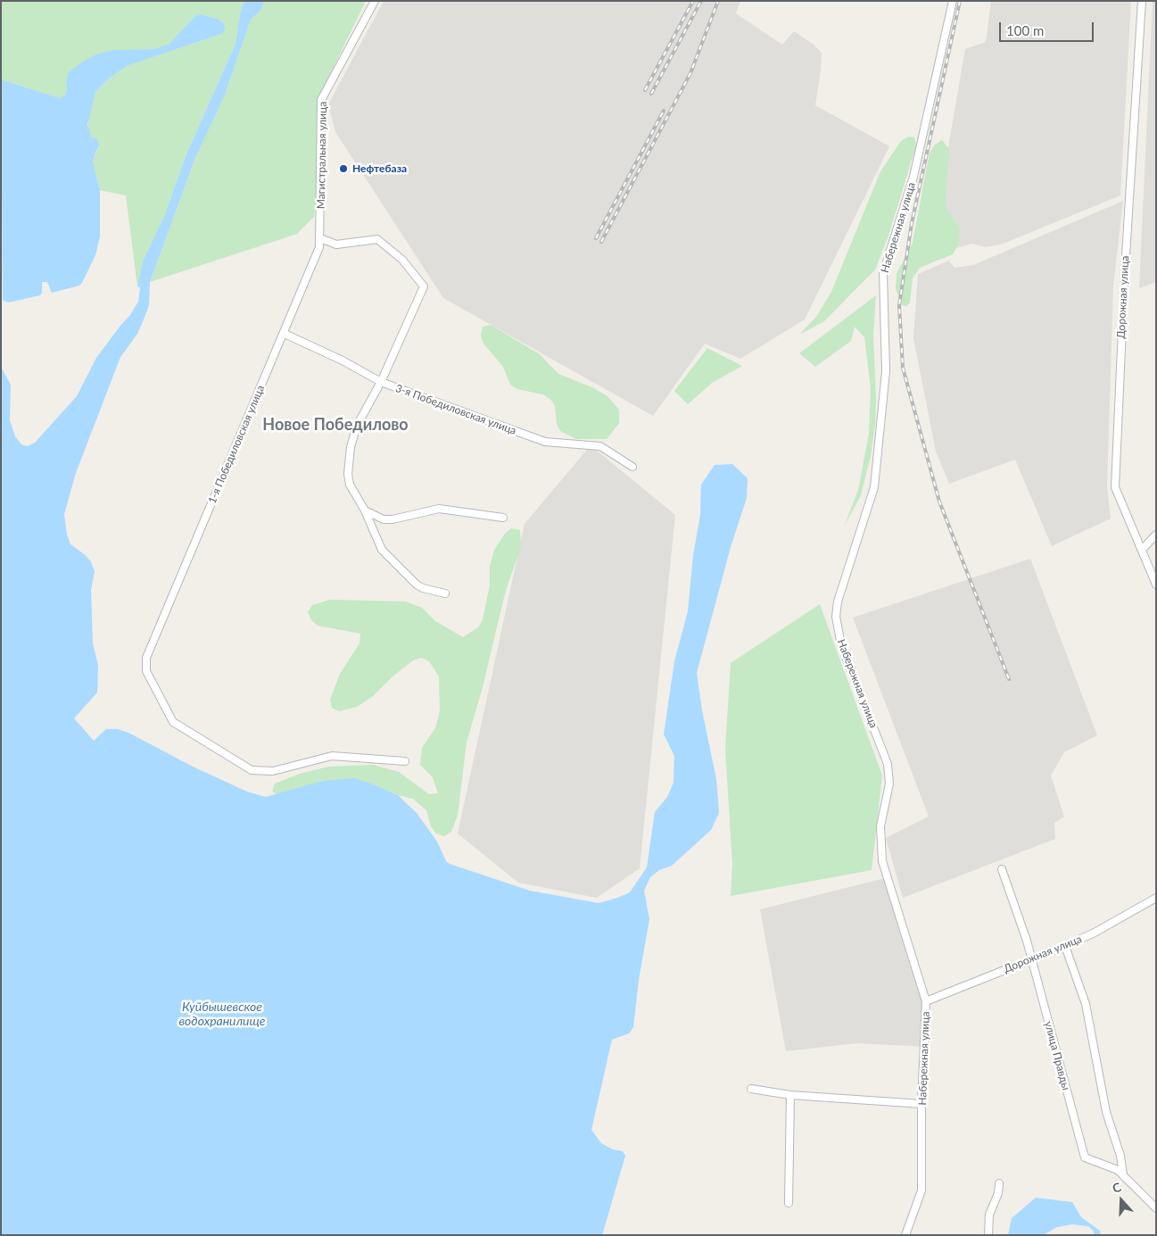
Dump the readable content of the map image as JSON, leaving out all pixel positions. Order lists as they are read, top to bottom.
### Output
{
  "streets": {
    "street": [
      "Магистральная улица",
      "Набережная улица",
      "Дорожная улица",
      "3-я Победиловская улица",
      "1-я Победиловская улица",
      "улица Правды"
    ]
  },
  "crossings": [
    ["Магистральная улица", "1-я Победиловская улица"],
    ["Набережная улица", "Дорожная улица"],
    ["Дорожная улица", "улица Правды"],
    ["3-я Победиловская улица", "1-я Победиловская улица"]
  ],
  "districts": ["Новое Победилово"],
  "water": ["Куйбышевское водохранилище"],
  "places": ["Нефтебаза"],
  "scale_bar": "100 m",
  "north": "top"
}
